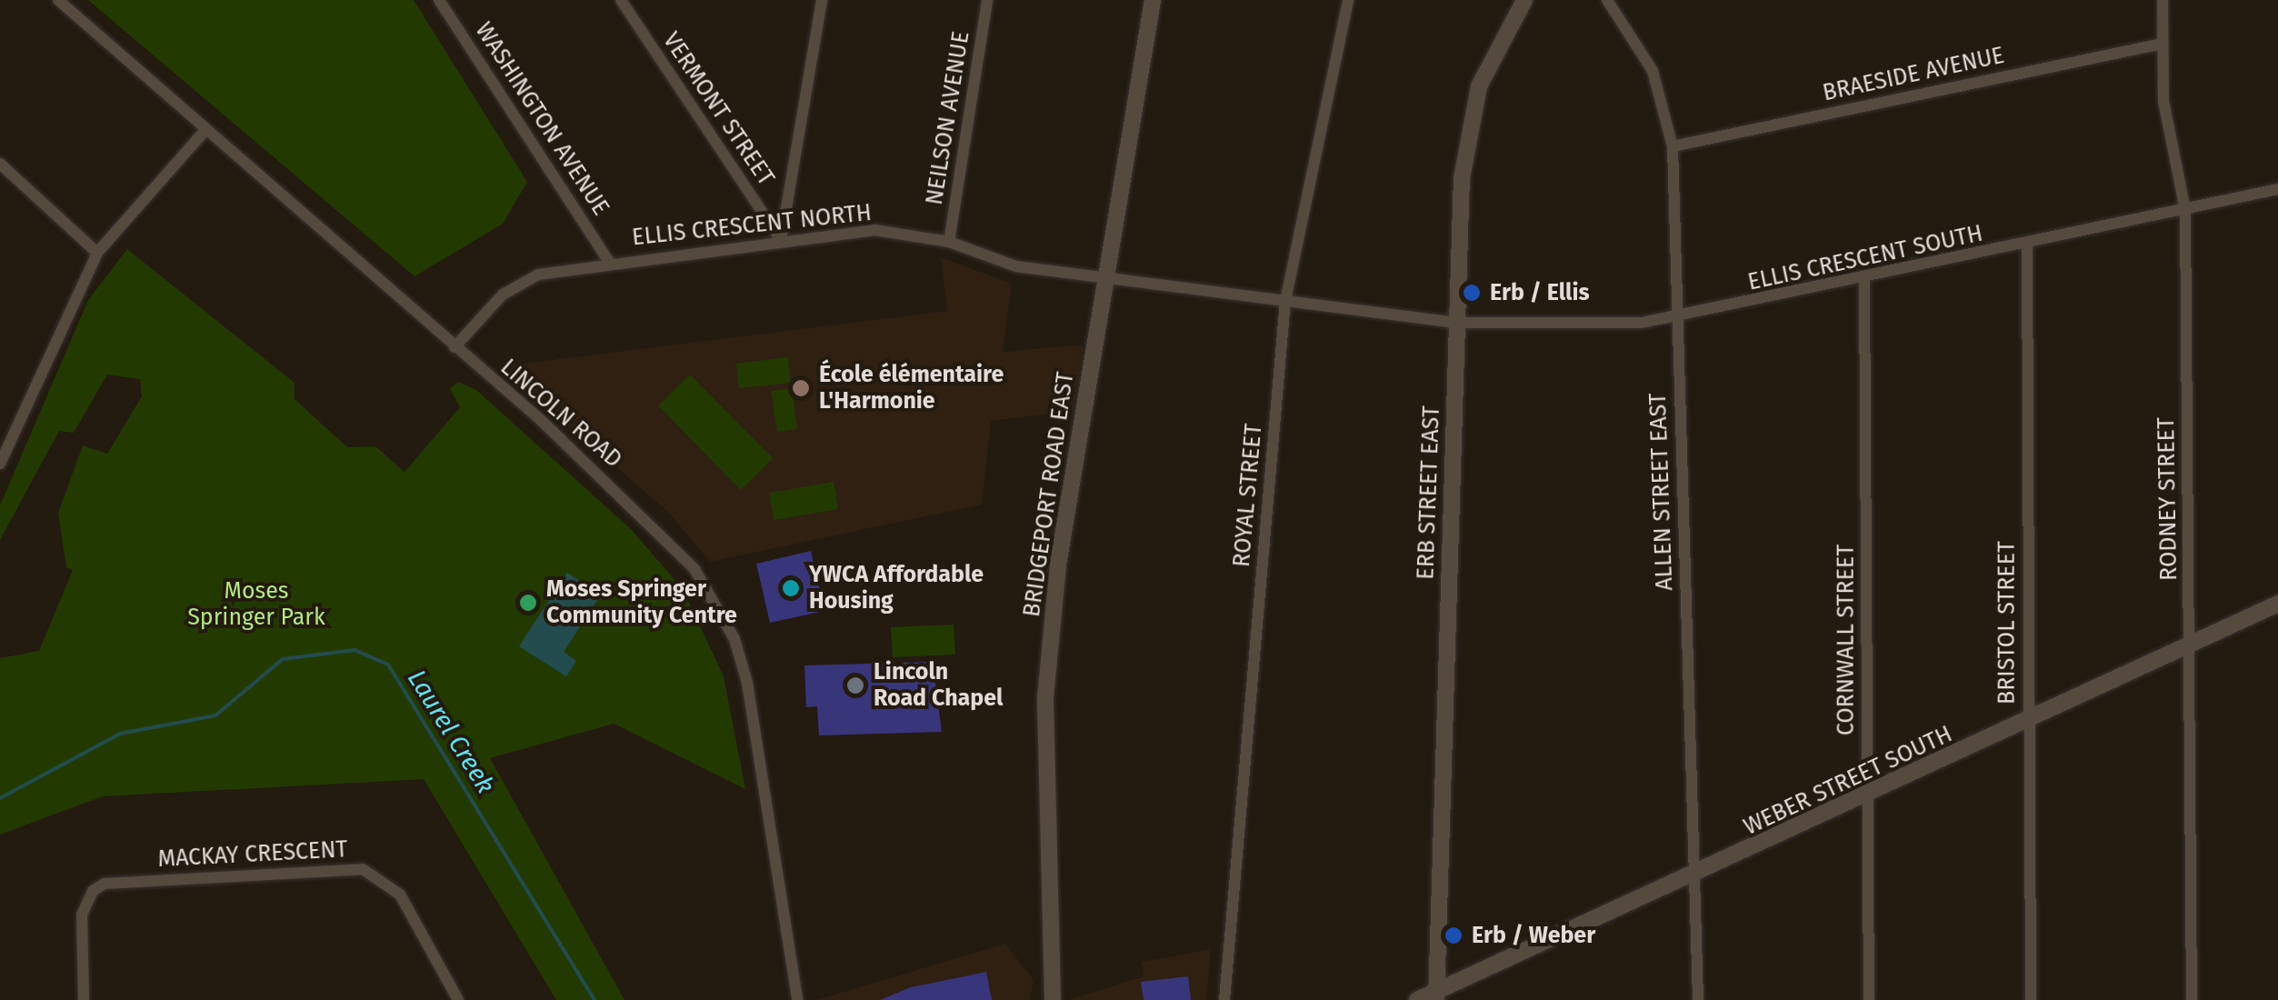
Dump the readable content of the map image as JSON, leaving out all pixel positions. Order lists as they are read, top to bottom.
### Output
{
  "streets": {
    "main road": ["ERB STREET EAST", "BRIDGEPORT ROAD EAST", "WEBER STREET SOUTH"],
    "street": [
      "BRAESIDE AVENUE",
      "VERMONT STREET",
      "NEILSON AVENUE",
      "WASHINGTON AVENUE",
      "ELLIS CRESCENT NORTH",
      "ELLIS CRESCENT SOUTH",
      "LINCOLN ROAD",
      "ALLEN STREET EAST",
      "ROYAL STREET",
      "RODNEY STREET",
      "BRISTOL STREET",
      "CORNWALL STREET",
      "MACKAY CRESCENT"
    ]
  },
  "crossings": [
    ["BRAESIDE AVENUE", "ALLEN STREET EAST"],
    ["BRAESIDE AVENUE", "RODNEY STREET"],
    ["VERMONT STREET", "ELLIS CRESCENT NORTH"],
    ["NEILSON AVENUE", "ELLIS CRESCENT NORTH"],
    ["WASHINGTON AVENUE", "ELLIS CRESCENT NORTH"],
    ["ELLIS CRESCENT NORTH", "ELLIS CRESCENT SOUTH"],
    ["ELLIS CRESCENT NORTH", "LINCOLN ROAD"],
    ["ELLIS CRESCENT NORTH", "ERB STREET EAST"],
    ["ELLIS CRESCENT NORTH", "BRIDGEPORT ROAD EAST"],
    ["ELLIS CRESCENT NORTH", "ROYAL STREET"],
    ["ELLIS CRESCENT SOUTH", "ALLEN STREET EAST"],
    ["ELLIS CRESCENT SOUTH", "ERB STREET EAST"],
    ["ELLIS CRESCENT SOUTH", "RODNEY STREET"],
    ["ELLIS CRESCENT SOUTH", "BRISTOL STREET"],
    ["ELLIS CRESCENT SOUTH", "CORNWALL STREET"],
    ["ALLEN STREET EAST", "WEBER STREET SOUTH"],
    ["ERB STREET EAST", "WEBER STREET SOUTH"],
    ["RODNEY STREET", "WEBER STREET SOUTH"],
    ["BRISTOL STREET", "WEBER STREET SOUTH"],
    ["CORNWALL STREET", "WEBER STREET SOUTH"]
  ],
  "water": ["Laurel Creek"],
  "parks": ["Moses Springer Park"],
  "places": [
    "Erb / Ellis",
    "École élémentaire L'Harmonie",
    "YWCA Affordable Housing",
    "Moses Springer Community Centre",
    "Lincoln Road Chapel",
    "Erb / Weber"
  ]
}
